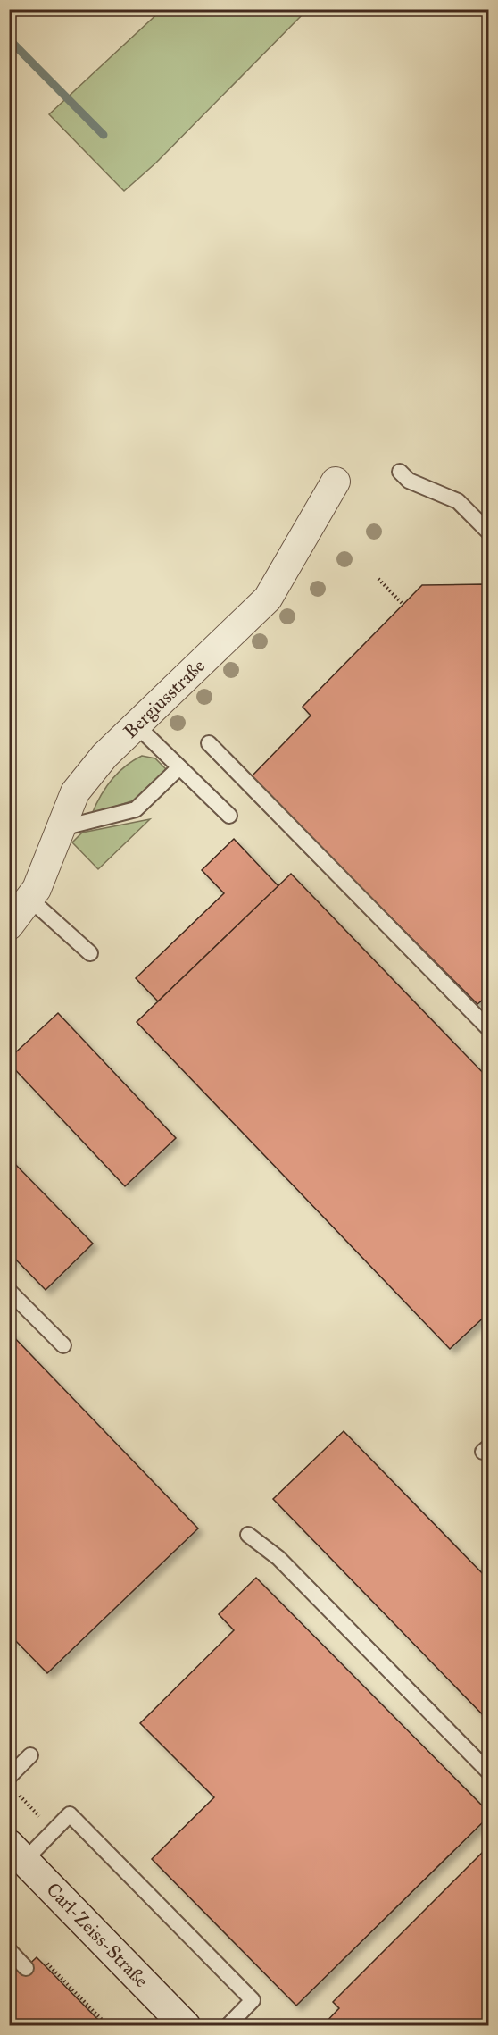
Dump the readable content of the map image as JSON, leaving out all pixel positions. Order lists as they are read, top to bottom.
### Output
{
  "streets": {
    "main road": ["Carl-Zeiss-Straße"],
    "street": ["Bergiusstraße"]
  }
}
